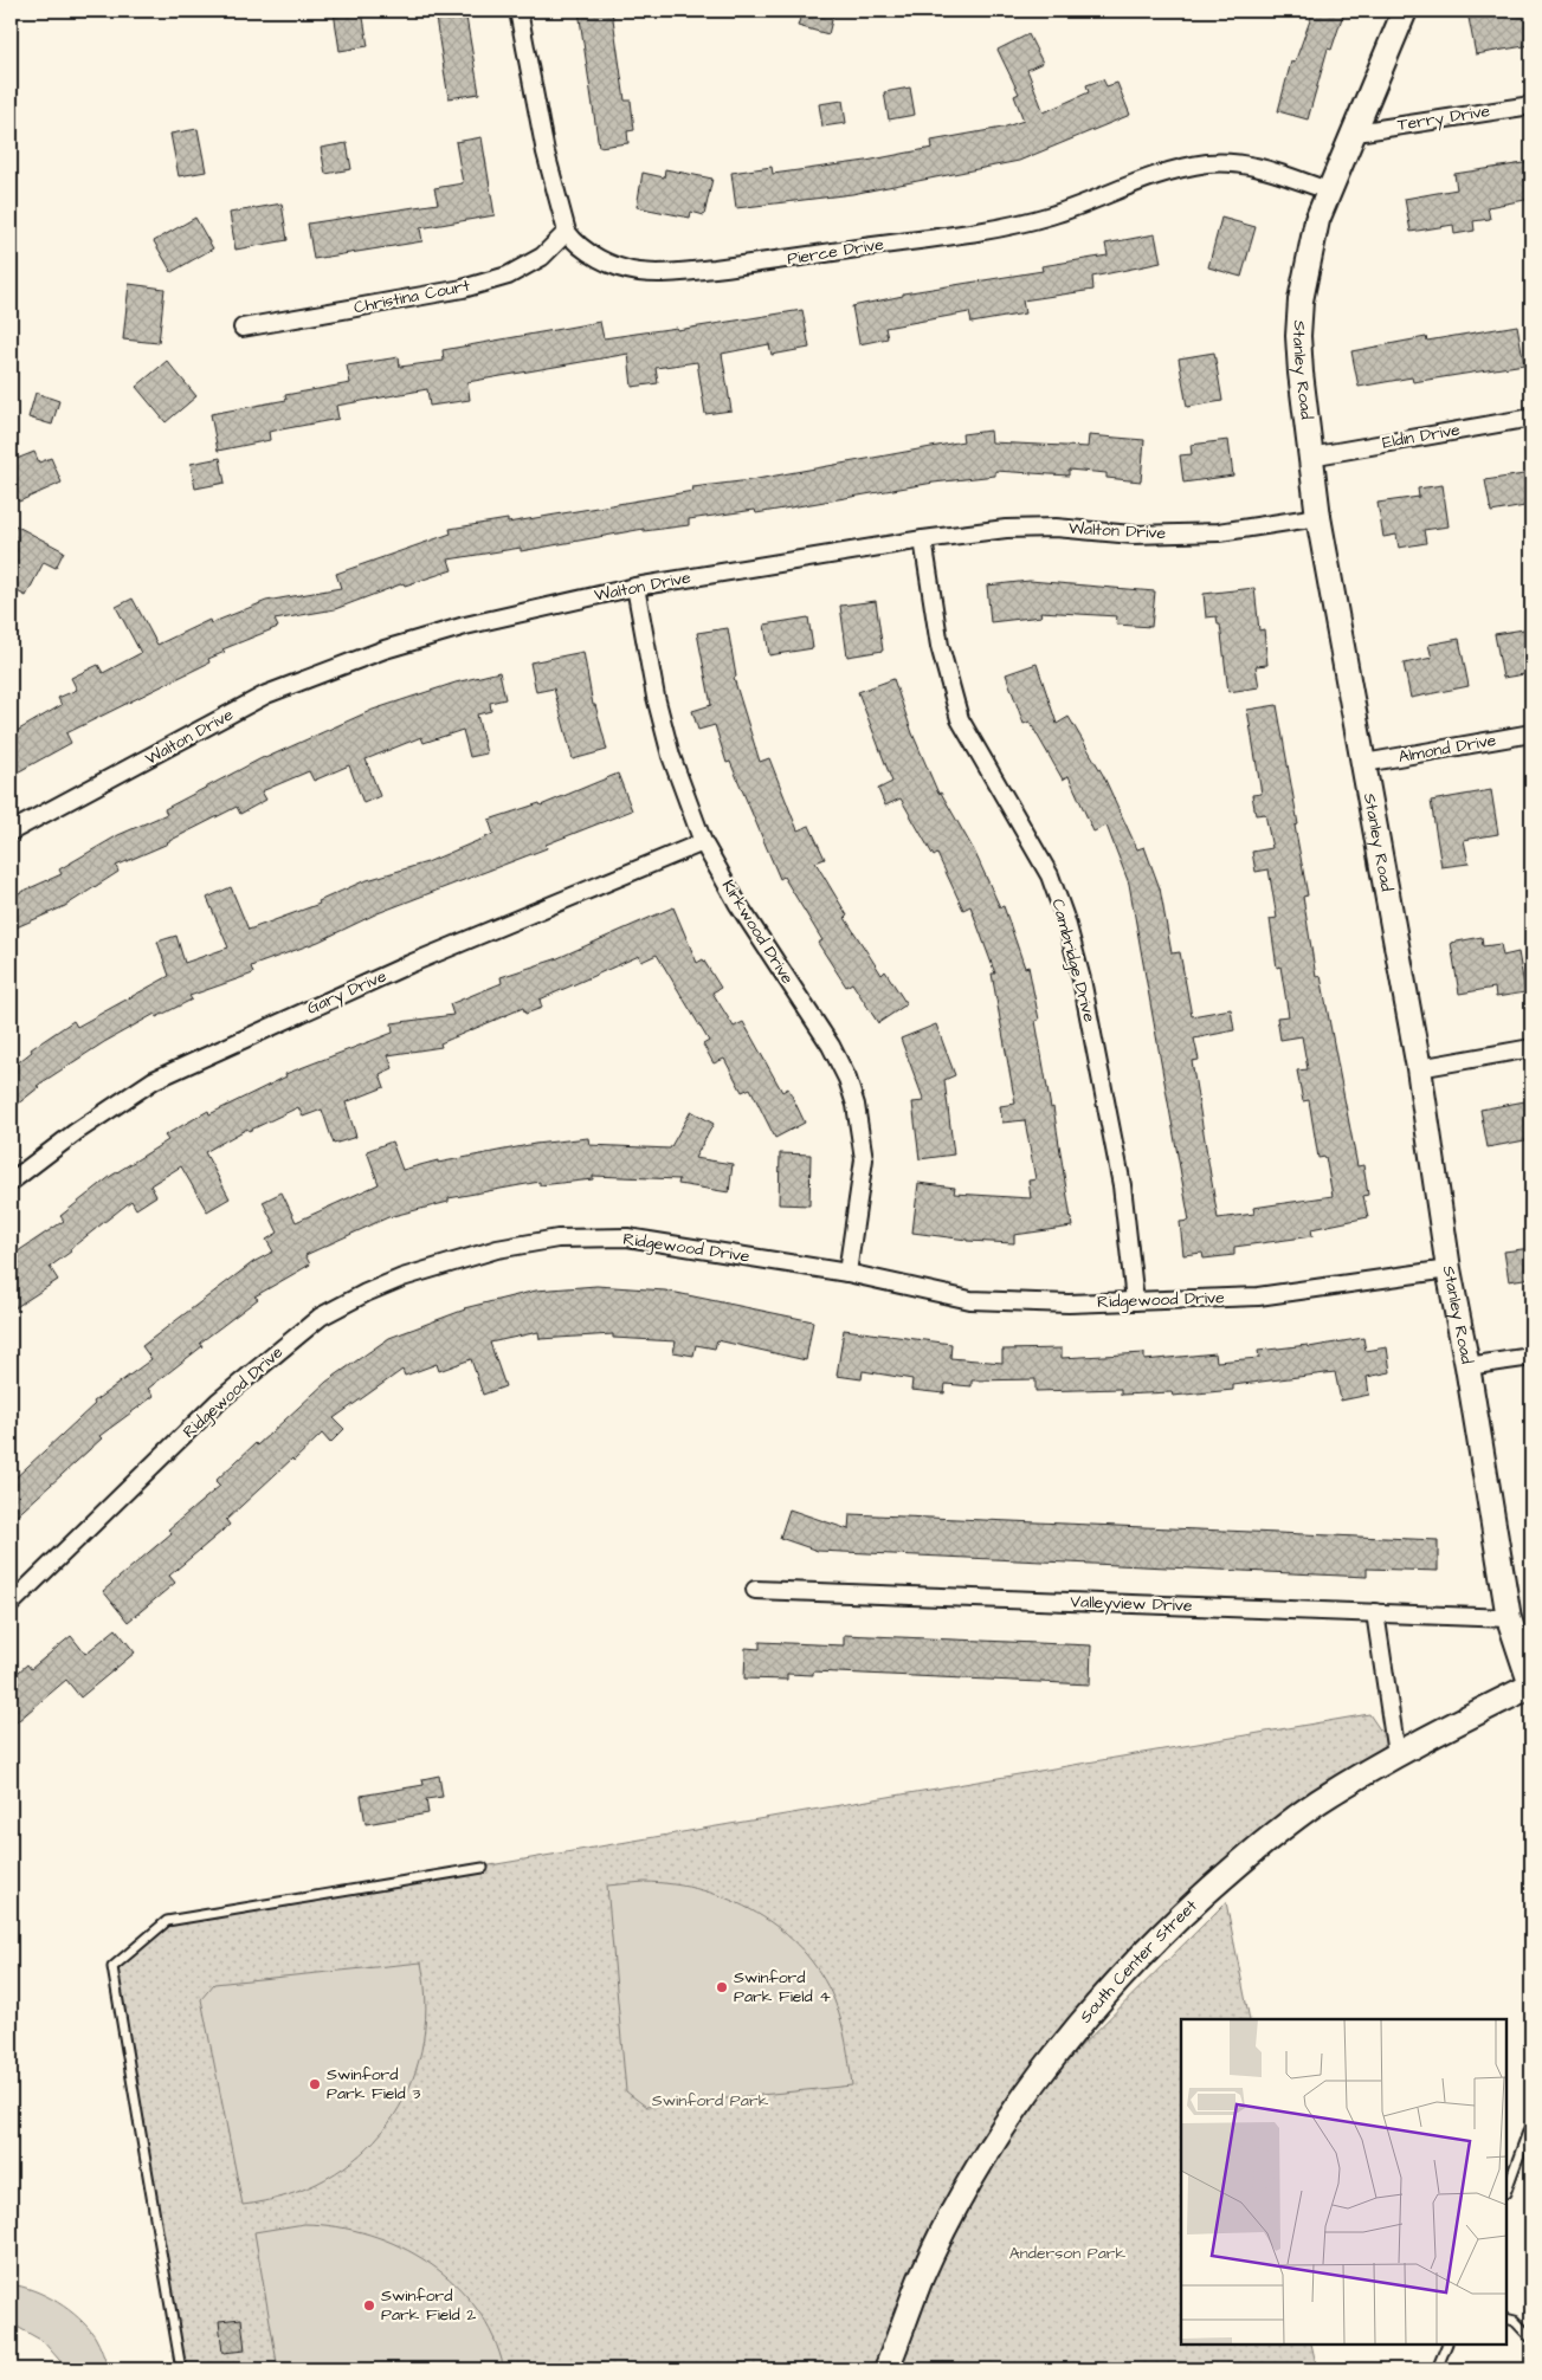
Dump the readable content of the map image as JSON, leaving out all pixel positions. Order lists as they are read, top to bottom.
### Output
{
  "streets": {
    "street": [
      "Terry Drive",
      "Pierce Drive",
      "Christina Court",
      "Stanley Road",
      "Eldin Drive",
      "Walton Drive",
      "Almond Drive",
      "Kirkwood Drive",
      "Cambridge Drive",
      "Gary Drive",
      "Ridgewood Drive",
      "Valleyview Drive",
      "South Center Street"
    ]
  },
  "crossings": [
    ["Terry Drive", "Stanley Road"],
    ["Pierce Drive", "Christina Court"],
    ["Pierce Drive", "Stanley Road"],
    ["Stanley Road", "Eldin Drive"],
    ["Stanley Road", "Walton Drive"],
    ["Stanley Road", "Almond Drive"],
    ["Stanley Road", "Ridgewood Drive"],
    ["Stanley Road", "Valleyview Drive"],
    ["Stanley Road", "South Center Street"],
    ["Walton Drive", "Kirkwood Drive"],
    ["Walton Drive", "Cambridge Drive"],
    ["Kirkwood Drive", "Gary Drive"],
    ["Kirkwood Drive", "Ridgewood Drive"],
    ["Cambridge Drive", "Ridgewood Drive"]
  ],
  "parks": ["Swinford Park", "Anderson Park"],
  "places": ["Swinford Park Field 4", "Swinford Park Field 3", "Swinford Park Field 2"]
}
